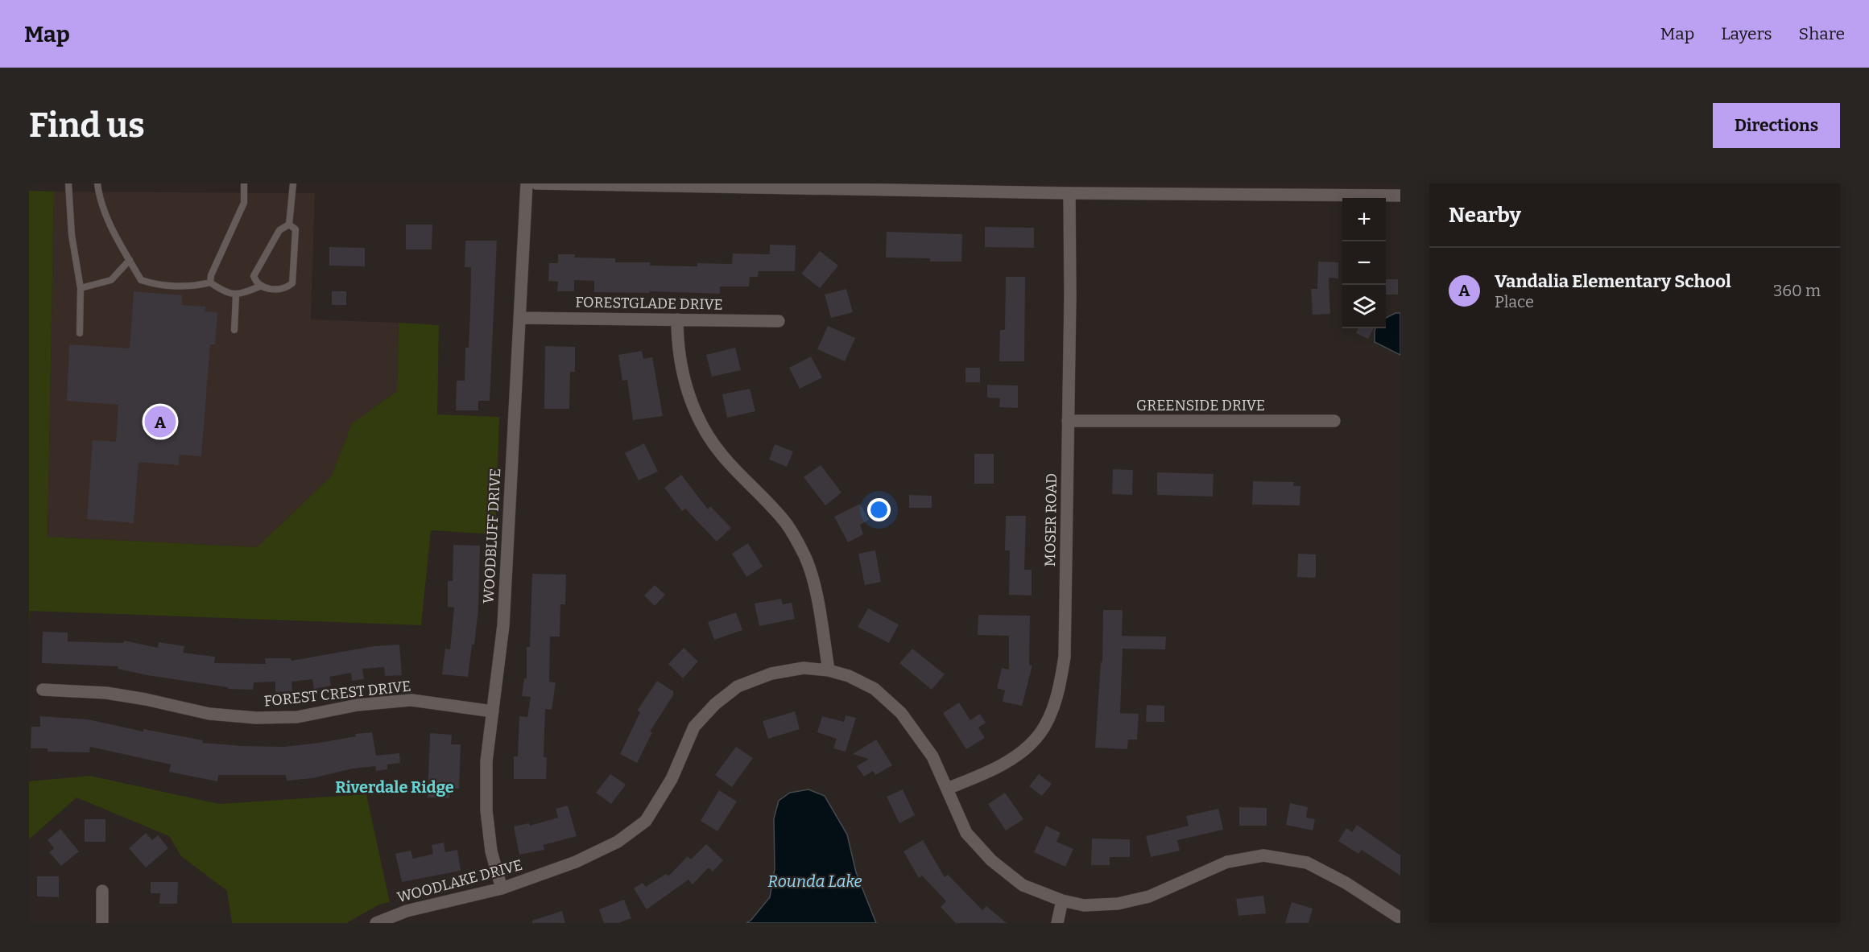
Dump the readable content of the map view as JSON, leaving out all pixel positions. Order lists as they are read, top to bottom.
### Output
{
  "streets": {
    "street": [
      "FORESTGLADE DRIVE",
      "GREENSIDE DRIVE",
      "MOSER ROAD",
      "WOODBLUFF DRIVE",
      "FOREST CREST DRIVE",
      "WOODLAKE DRIVE"
    ]
  },
  "crossings": [
    ["FORESTGLADE DRIVE", "WOODBLUFF DRIVE"],
    ["GREENSIDE DRIVE", "MOSER ROAD"],
    ["MOSER ROAD", "WOODLAKE DRIVE"],
    ["WOODBLUFF DRIVE", "FOREST CREST DRIVE"],
    ["WOODBLUFF DRIVE", "WOODLAKE DRIVE"]
  ],
  "districts": ["Riverdale Ridge"],
  "water": ["Rounda Lake"],
  "page": {
    "header": "Map",
    "nav": ["Map", "Layers", "Share"],
    "buttons": "Directions",
    "title": "Find us",
    "heading": "Nearby",
    "map_buttons": ["+", "−"],
    "list": [
      {
        "mark": "A",
        "name": "Vandalia Elementary School",
        "note": "Place",
        "value": "360 m"
      }
    ],
    "pins": "A"
  }
}
